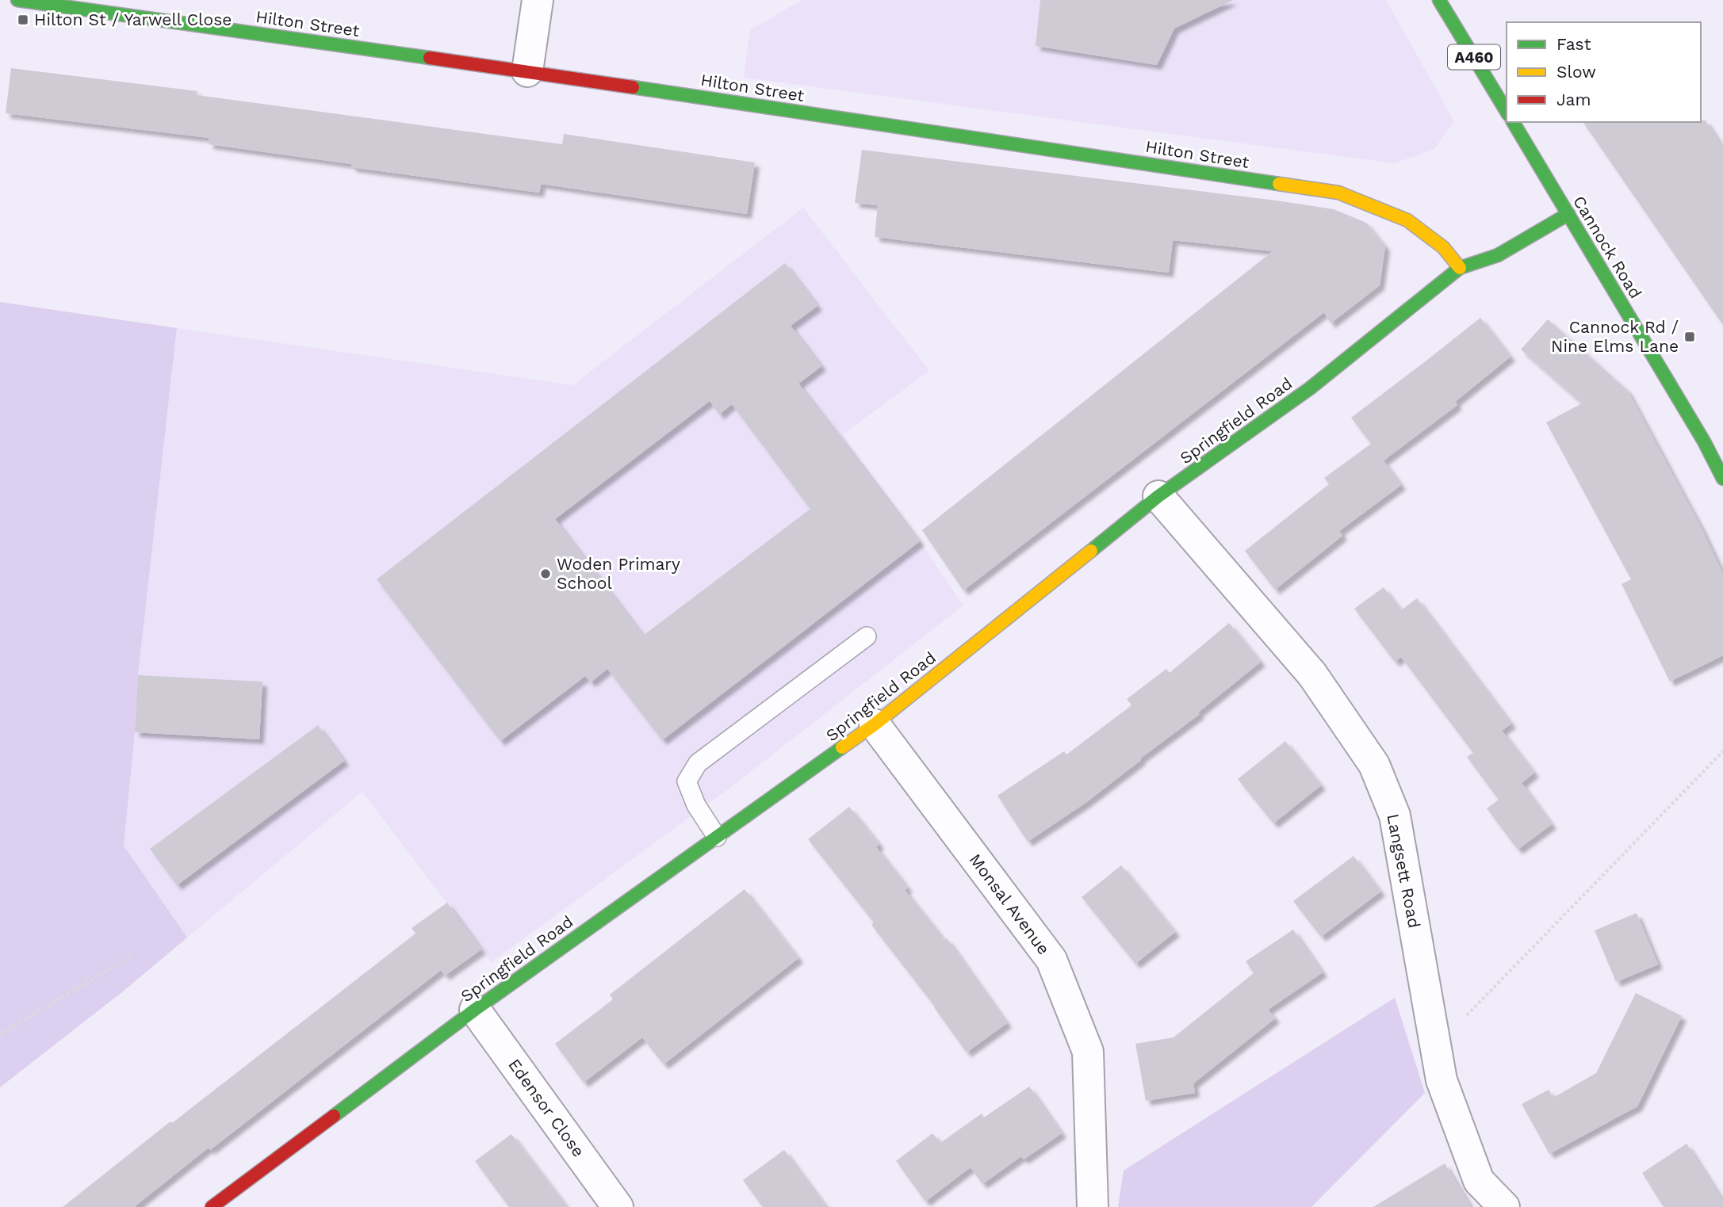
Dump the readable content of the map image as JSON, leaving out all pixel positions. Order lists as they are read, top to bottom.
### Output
{
  "streets": {
    "main road": [
      "Hilton Street",
      "A460",
      "Cannock Road",
      "Springfield Road"
    ],
    "street": ["Langsett Road", "Monsal Avenue", "Edensor Close"]
  },
  "crossings": [
    ["Hilton Street", "Springfield Road"],
    ["Cannock Road", "Springfield Road"],
    ["Springfield Road", "Langsett Road"],
    ["Springfield Road", "Monsal Avenue"],
    ["Springfield Road", "Edensor Close"]
  ],
  "places": {
    "transit": ["Hilton St / Yarwell Close", "Cannock Rd / Nine Elms Lane"],
    "other": ["Woden Primary School"]
  },
  "legend": ["Fast", "Slow", "Jam"]
}
